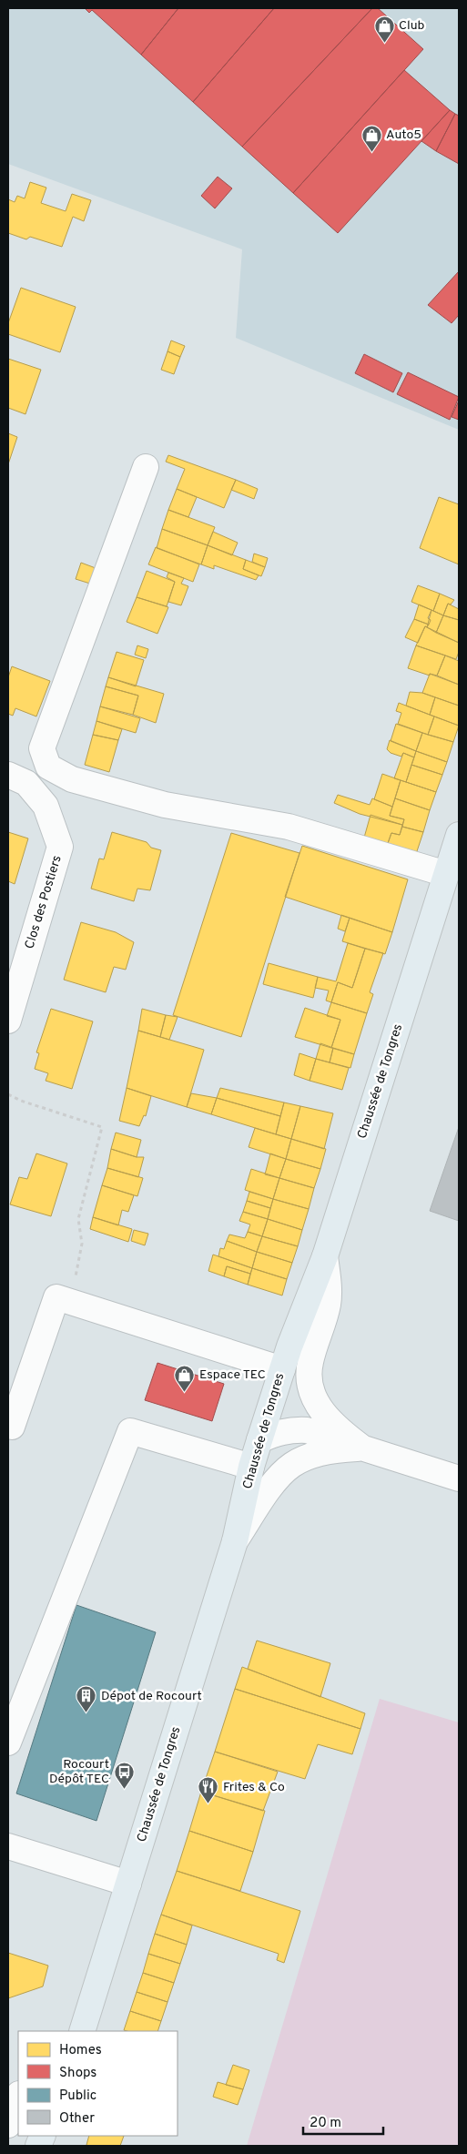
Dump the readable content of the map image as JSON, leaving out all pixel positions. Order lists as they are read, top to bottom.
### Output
{
  "streets": {
    "main road": ["Chaussée de Tongres"],
    "street": ["Clos des Postiers"]
  },
  "places": {
    "shop": ["Club", "Auto5", "Espace TEC"],
    "building": ["Dépot de Rocourt"],
    "bus stop": ["Rocourt Dépôt TEC"],
    "restaurant": ["Frites & Co"]
  },
  "legend": [
    "Homes",
    "Shops",
    "Public",
    "Other"
  ],
  "scale_bar": "20 m"
}
